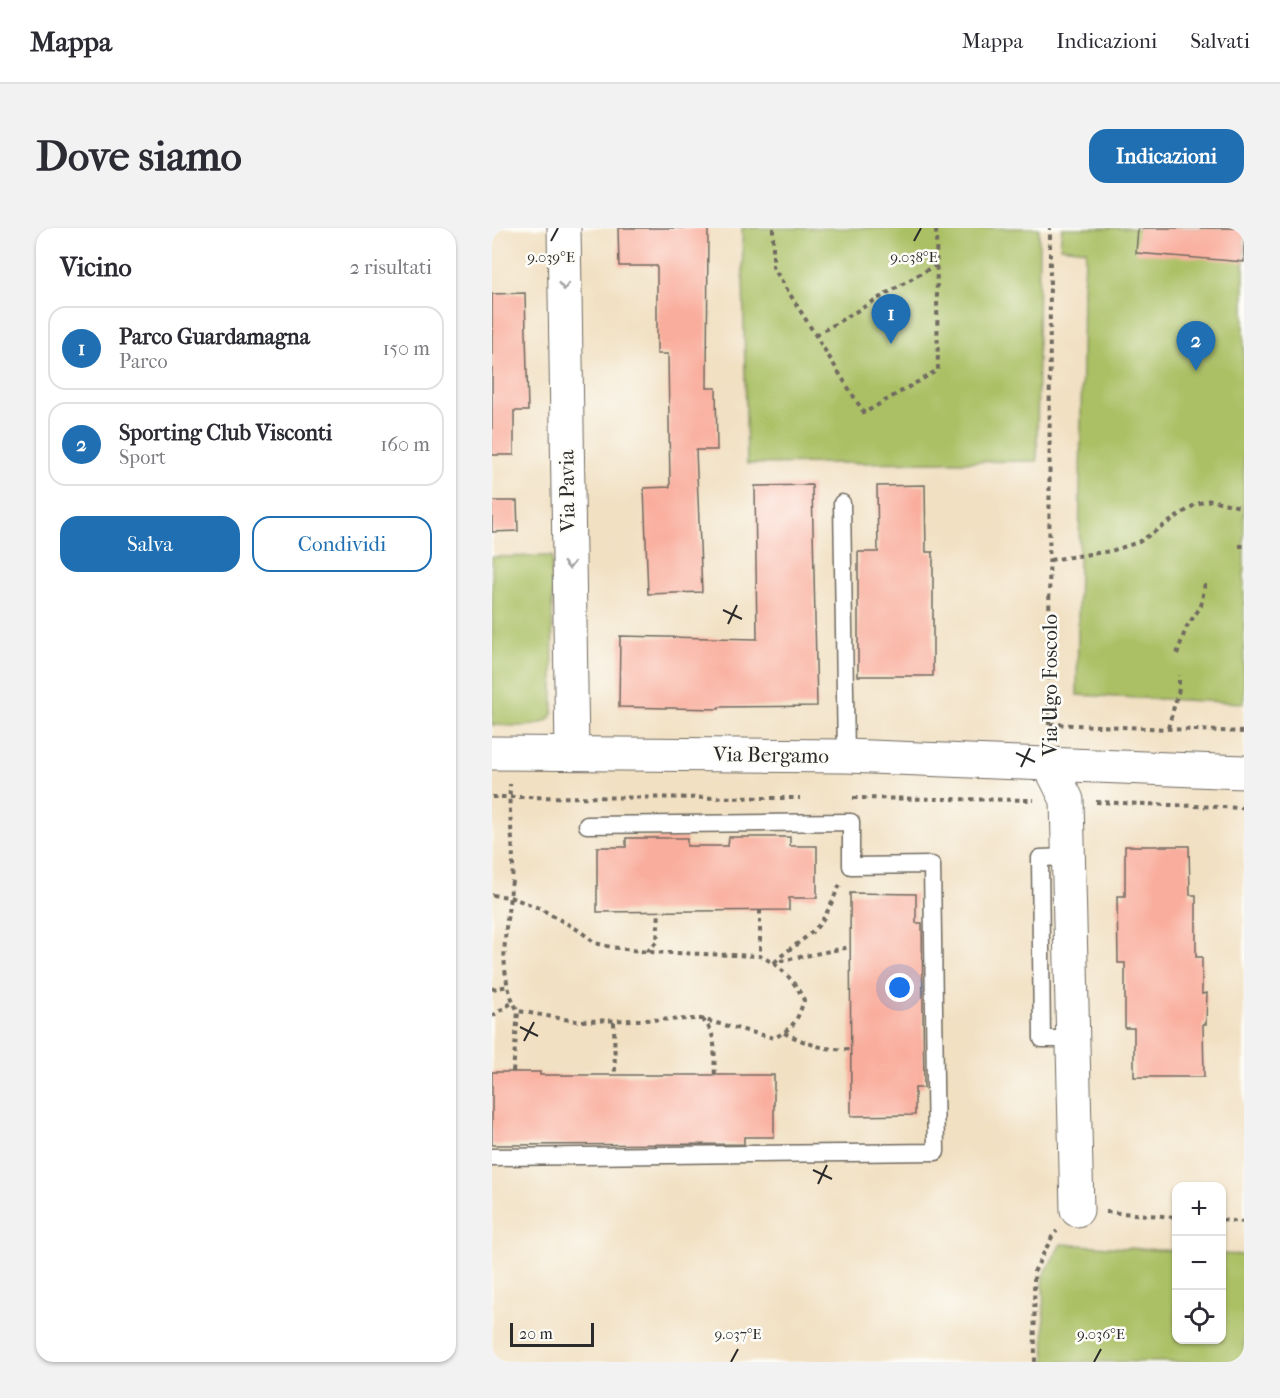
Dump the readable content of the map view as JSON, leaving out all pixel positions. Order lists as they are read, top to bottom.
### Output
{
  "streets": {
    "street": ["Via Pavia", "Via Ugo Foscolo", "Via Bergamo"]
  },
  "crossings": [
    ["Via Pavia", "Via Bergamo"],
    ["Via Ugo Foscolo", "Via Bergamo"]
  ],
  "one_way": ["Via Pavia"],
  "scale_bar": "20 m",
  "page": {
    "header": "Mappa",
    "nav": ["Mappa", "Indicazioni", "Salvati"],
    "buttons": [
      "Indicazioni",
      ["Salva", "Condividi"]
    ],
    "title": "Dove siamo",
    "heading": ["Vicino", "2 risultati"],
    "pins": ["1", "2"],
    "list": [
      {
        "mark": "1",
        "name": "Parco Guardamagna",
        "note": "Parco",
        "value": "150 m"
      },
      {
        "mark": "2",
        "name": "Sporting Club Visconti",
        "note": "Sport",
        "value": "160 m"
      }
    ],
    "map_buttons": ["+", "−"],
    "scale": "20 m"
  },
  "coordinates": [
    "9.039°E",
    "9.038°E",
    "9.037°E",
    "9.036°E"
  ]
}
